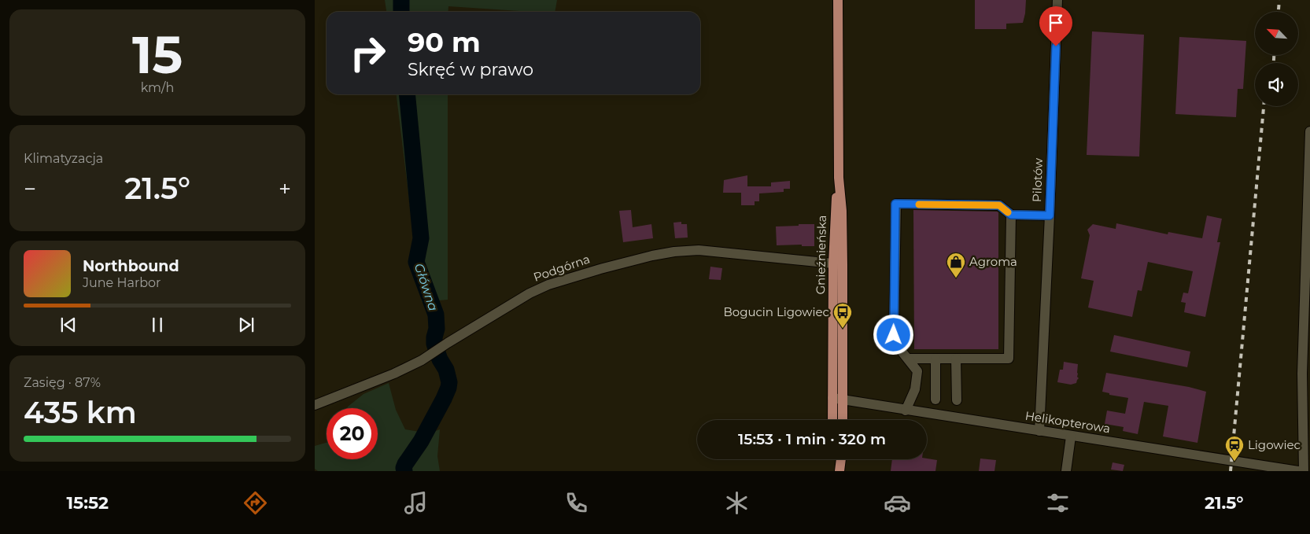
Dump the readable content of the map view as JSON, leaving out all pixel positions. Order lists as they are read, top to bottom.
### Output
{
  "streets": {
    "main road": ["Gnieźnieńska"],
    "street": ["Pilotów", "Podgórna", "Helikopterowa"]
  },
  "crossings": [
    ["Pilotów", "Helikopterowa"],
    ["Gnieźnieńska", "Podgórna"],
    ["Gnieźnieńska", "Helikopterowa"]
  ],
  "water": ["Główna"],
  "places": {
    "shop": ["Agroma"],
    "bus stop": ["Bogucin Ligowiec"],
    "station": ["Ligowiec"]
  },
  "north": "top left",
  "page": {
    "tile": [
      ["15", "km/h"],
      "Klimatyzacja",
      ["Zasięg · 87%", "435 km"]
    ],
    "turn": ["90 m", "Skręć w prawo"],
    "heat": ["−", "21.5°", "+"],
    "song": ["Northbound", "June Harbor"],
    "limit": "20",
    "trip": "15:53 · 1 min · 320 m",
    "tabs": ["15:52", "21.5°"]
  }
}
